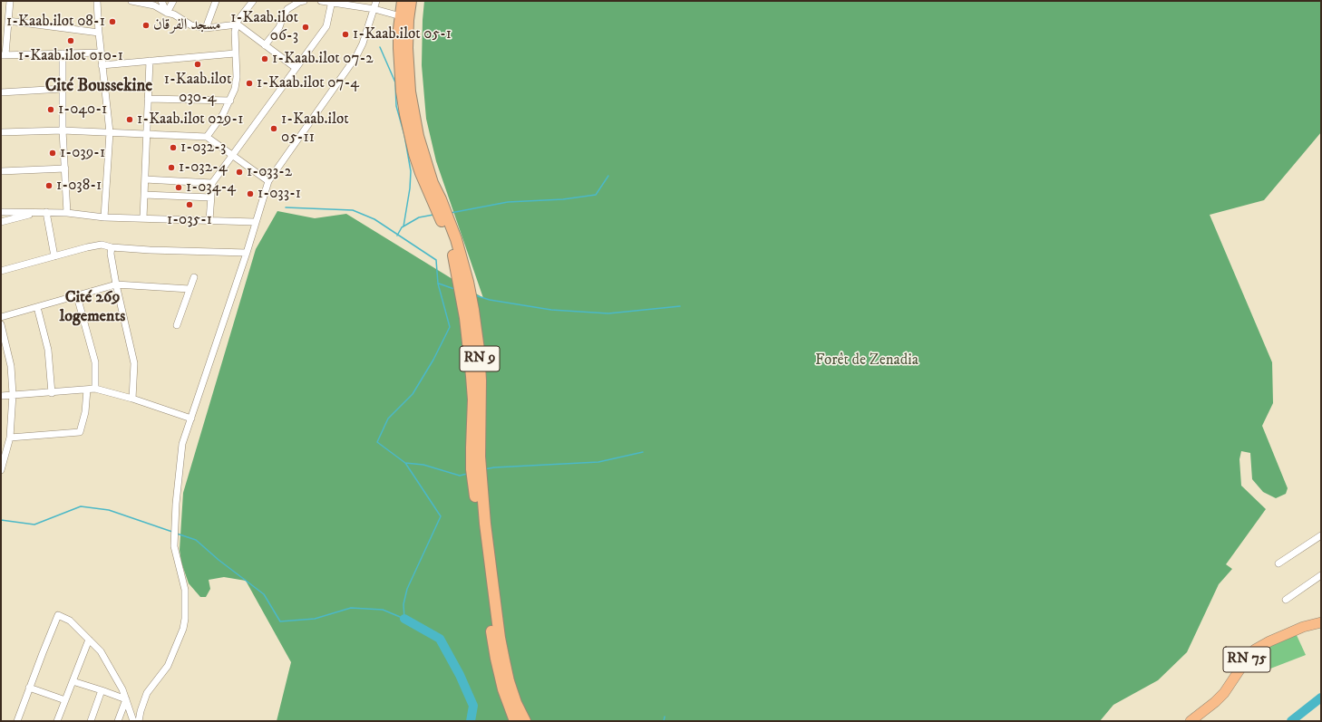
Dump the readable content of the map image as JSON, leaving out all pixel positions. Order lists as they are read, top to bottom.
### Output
{
  "streets": {
    "highway": ["RN 9"],
    "main road": ["RN 75"]
  },
  "districts": ["Cité Boussekine", "Cité 269 logements"],
  "parks": ["Forêt de Zenadia"],
  "places": [
    "1-Kaab.ilot 08-1",
    "مسجد الفرقان",
    "1-Kaab.ilot 06-3",
    "1-Kaab.ilot 05-1",
    "1-Kaab.ilot 010-1",
    "1-Kaab.ilot 07-2",
    "1-Kaab.ilot 030-4",
    "1-Kaab.ilot 07-4",
    "1-040-1",
    "1-Kaab.ilot 029-1",
    "1-Kaab.ilot 05-11",
    "1-032-3",
    "1-039-1",
    "1-032-4",
    "1-033-2",
    "1-038-1",
    "1-034-4",
    "1-033-1",
    "1-035-1"
  ]
}
